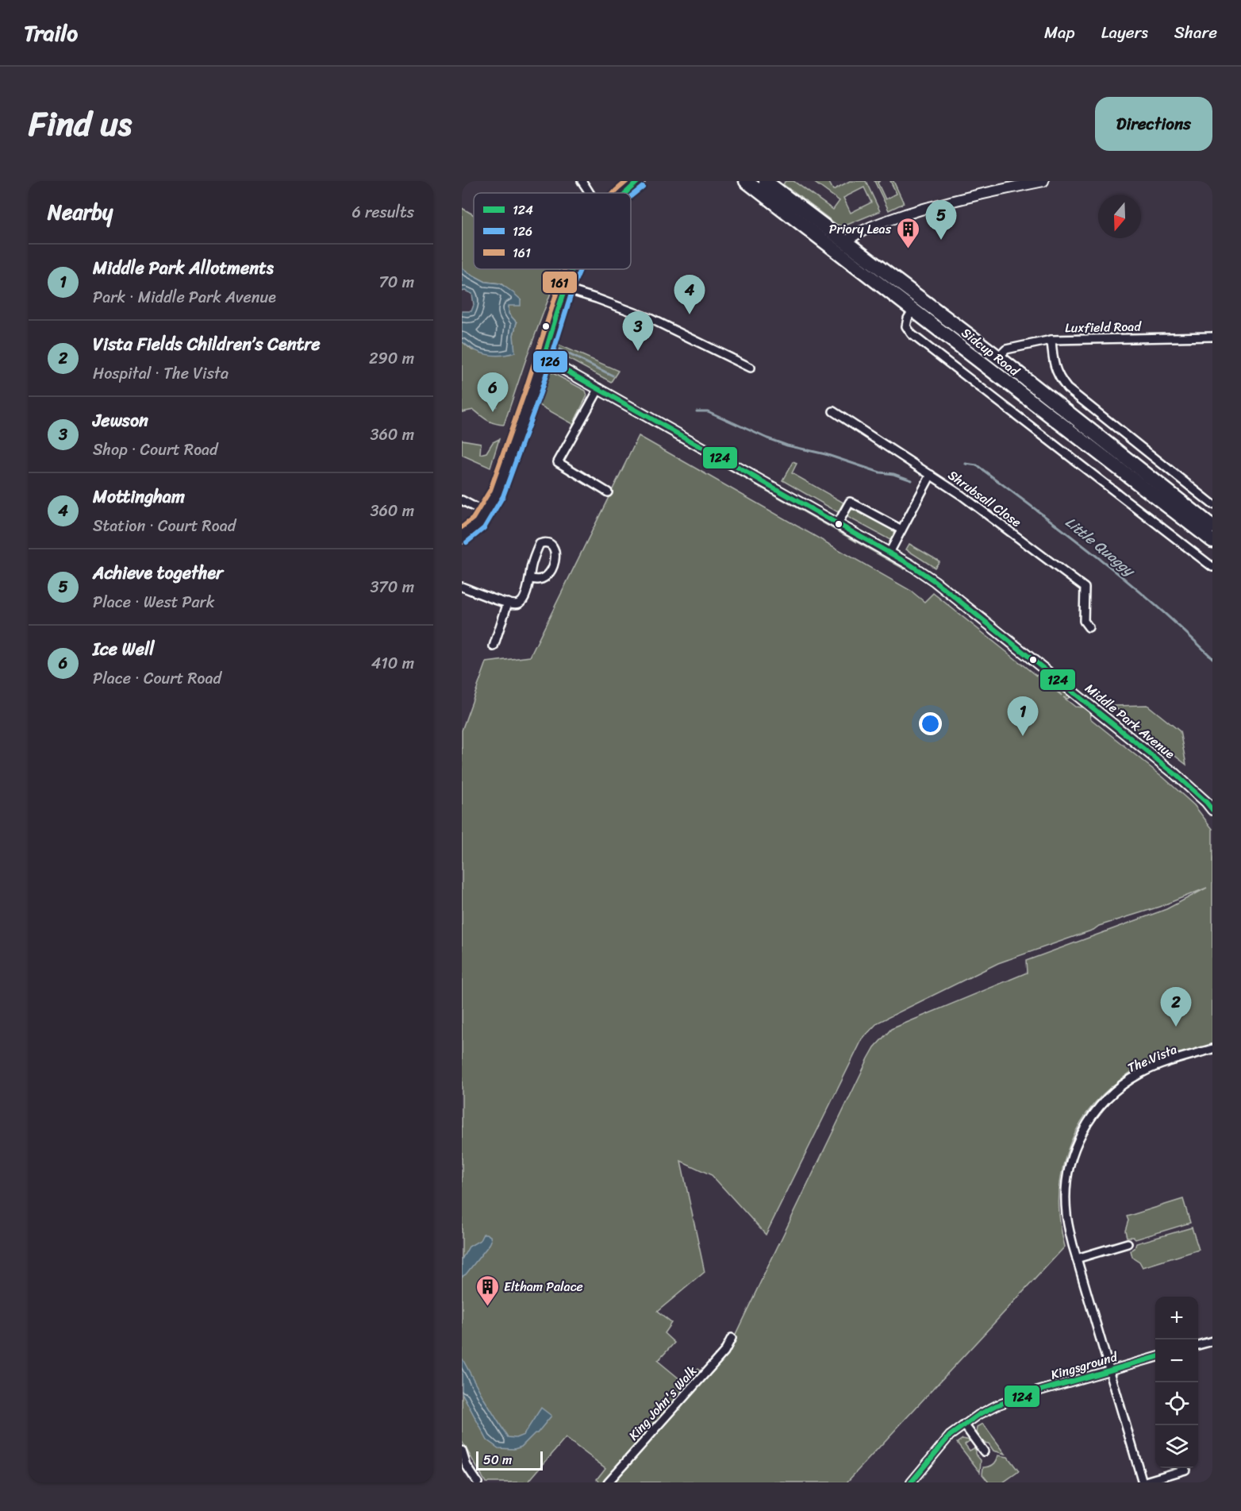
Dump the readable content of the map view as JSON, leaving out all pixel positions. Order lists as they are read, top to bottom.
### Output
{
  "streets": {
    "highway": ["Sidcup Road"],
    "street": [
      "Luxfield Road",
      "Shrubsall Close",
      "Middle Park Avenue",
      "The Vista",
      "Kingsground",
      "King John's Walk"
    ]
  },
  "crossings": [
    ["Luxfield Road", "Sidcup Road"],
    ["The Vista", "Kingsground"]
  ],
  "water": ["Little Quaggy"],
  "places": {
    "building": ["Priory Leas", "Eltham Palace"]
  },
  "lines": ["transit line 124", "transit line 161", "transit line 126"],
  "legend": ["124", "126", "161"],
  "scale_bar": "50 m",
  "north": "bottom",
  "page": {
    "header": "Trailo",
    "nav": ["Map", "Layers", "Share"],
    "title": "Find us",
    "buttons": "Directions",
    "heading": ["Nearby", "6 results"],
    "pins": [
      "5",
      "4",
      "3",
      "6",
      "1",
      "2"
    ],
    "list": [
      {
        "mark": "1",
        "name": "Middle Park Allotments",
        "note": "Park · Middle Park Avenue",
        "value": "70 m"
      },
      {
        "mark": "2",
        "name": "Vista Fields Children’s Centre",
        "note": "Hospital · The Vista",
        "value": "290 m"
      },
      {
        "mark": "3",
        "name": "Jewson",
        "note": "Shop · Court Road",
        "value": "360 m"
      },
      {
        "mark": "4",
        "name": "Mottingham",
        "note": "Station · Court Road",
        "value": "360 m"
      },
      {
        "mark": "5",
        "name": "Achieve together",
        "note": "Place · West Park",
        "value": "370 m"
      },
      {
        "mark": "6",
        "name": "Ice Well",
        "note": "Place · Court Road",
        "value": "410 m"
      }
    ],
    "map_buttons": ["+", "−"],
    "scale": "50 m"
  }
}
